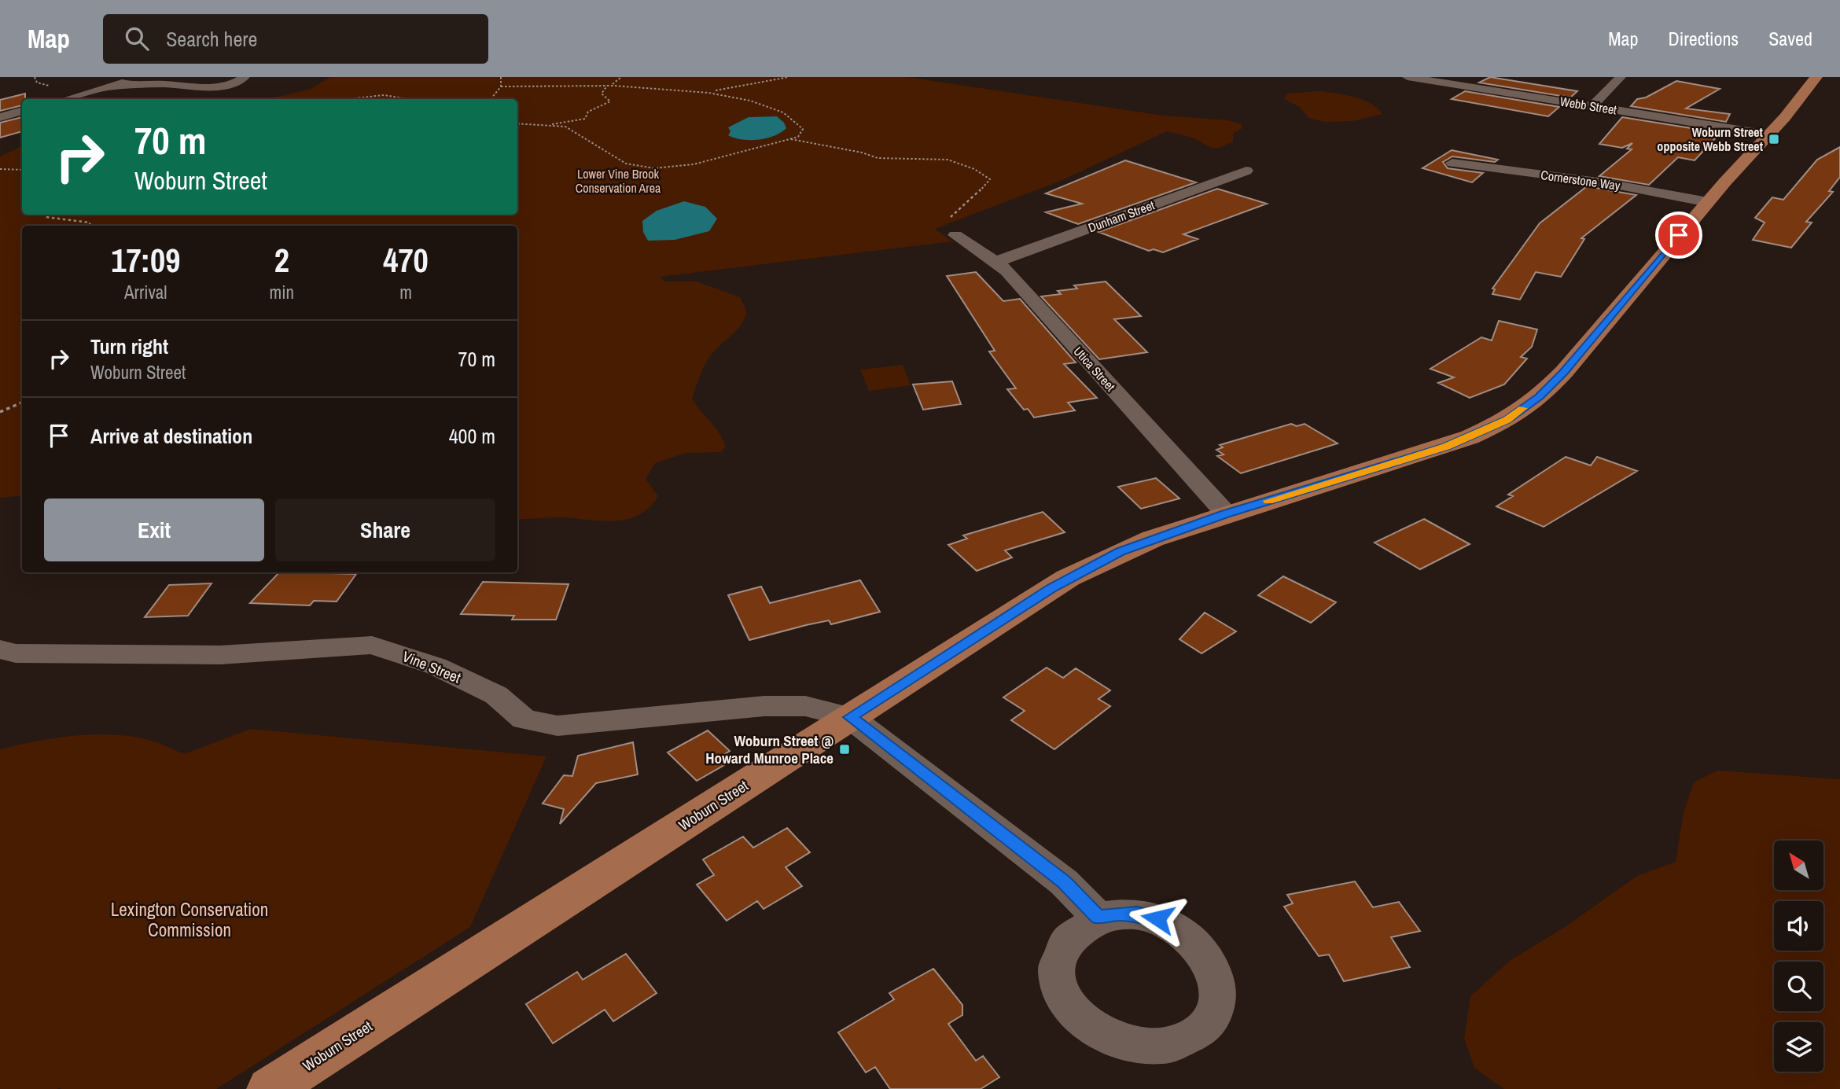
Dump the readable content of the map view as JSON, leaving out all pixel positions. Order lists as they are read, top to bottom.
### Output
{
  "streets": {
    "main road": ["Woburn Street"],
    "street": [
      "Webb Street",
      "Cornerstone Way",
      "Dunham Street",
      "Utica Street",
      "Vine Street"
    ]
  },
  "crossings": [
    ["Webb Street", "Woburn Street"],
    ["Cornerstone Way", "Woburn Street"],
    ["Dunham Street", "Utica Street"],
    ["Utica Street", "Woburn Street"],
    ["Vine Street", "Woburn Street"]
  ],
  "parks": ["Lower Vine Brook Conservation Area", "Lexington Conservation Commission"],
  "places": {
    "transit": ["Woburn Street opposite Webb Street", "Woburn Street @ Howard Munroe Place"]
  },
  "north": "top left",
  "page": {
    "header": "Map",
    "search": "Search here",
    "nav": ["Map", "Directions", "Saved"],
    "turn": ["70 m", "Woburn Street"],
    "eta": [
      "17:09",
      "Arrival",
      "2",
      "min",
      "470",
      "m"
    ],
    "list": [
      {
        "name": "Turn right",
        "note": "Woburn Street",
        "value": "70 m"
      },
      {
        "name": "Arrive at destination",
        "value": "400 m"
      }
    ],
    "buttons": ["Exit", "Share"]
  }
}
